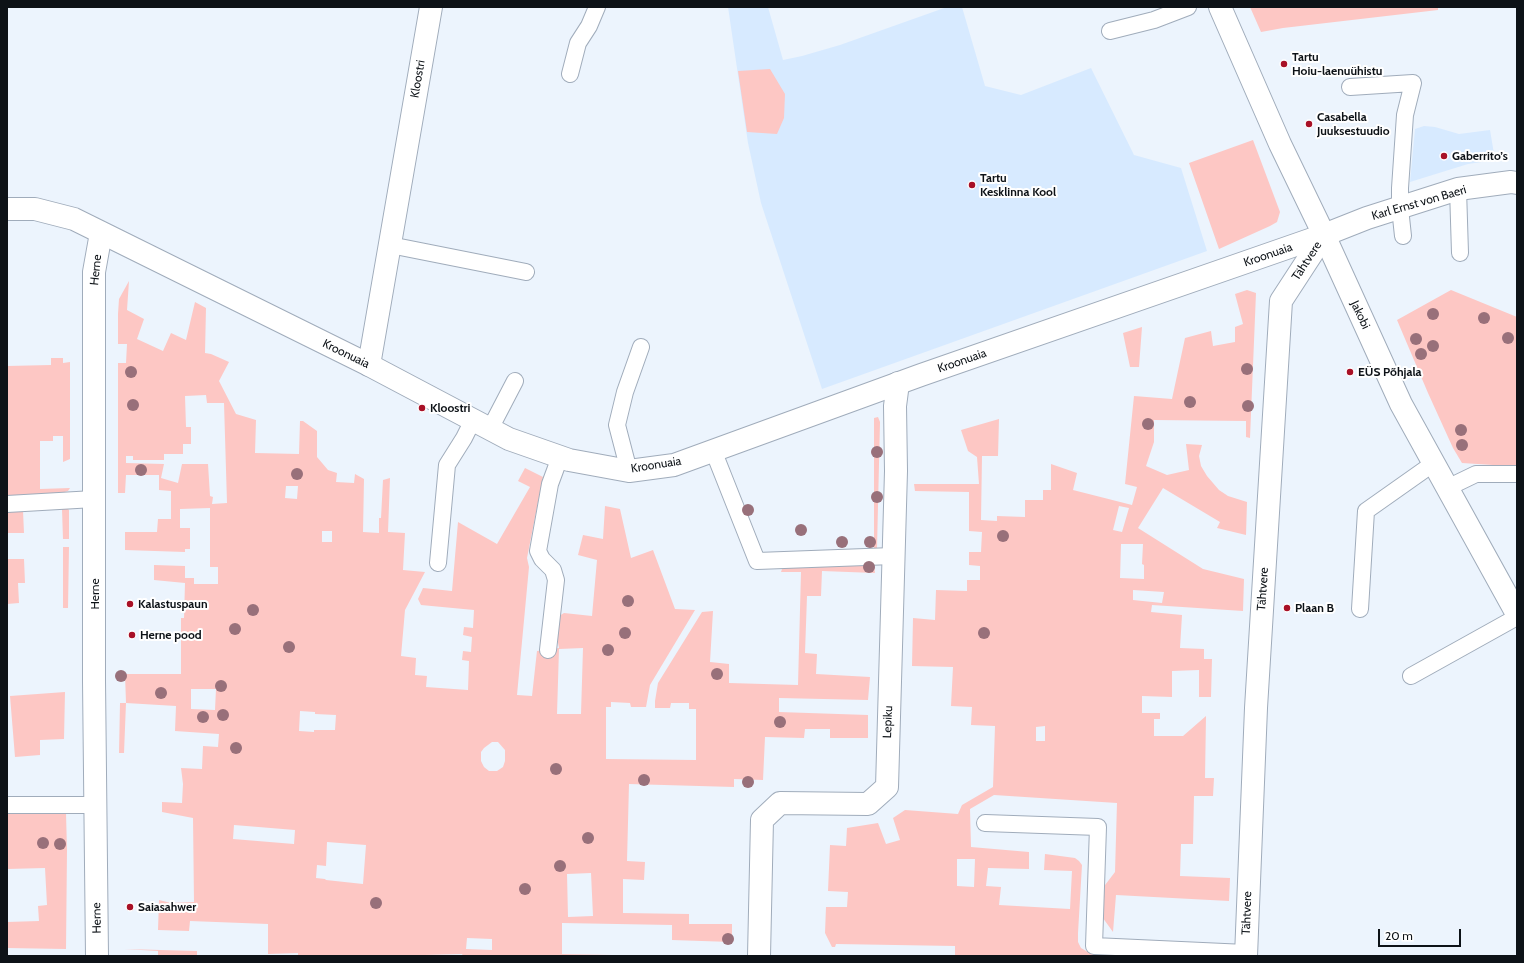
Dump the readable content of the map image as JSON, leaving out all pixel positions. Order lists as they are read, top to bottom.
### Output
{
  "streets": {
    "street": [
      "Kloostri",
      "Karl Ernst von Baeri",
      "Kroonuaia",
      "Tähtvere",
      "Herne",
      "Jakobi",
      "Lepiku"
    ]
  },
  "crossings": [
    ["Kloostri", "Kroonuaia"],
    ["Karl Ernst von Baeri", "Kroonuaia"],
    ["Karl Ernst von Baeri", "Tähtvere"],
    ["Karl Ernst von Baeri", "Jakobi"],
    ["Kroonuaia", "Tähtvere"],
    ["Kroonuaia", "Herne"],
    ["Kroonuaia", "Jakobi"],
    ["Kroonuaia", "Lepiku"],
    ["Tähtvere", "Jakobi"]
  ],
  "places": [
    "Tartu Hoiu-laenuühistu",
    "Casabella Juuksestuudio",
    "Gaberrito’s",
    "Tartu Kesklinna Kool",
    "EÜS Põhjala",
    "Kloostri",
    "Kalastuspaun",
    "Plaan B",
    "Herne pood",
    "Saiasahwer"
  ],
  "scale_bar": "20 m"
}
